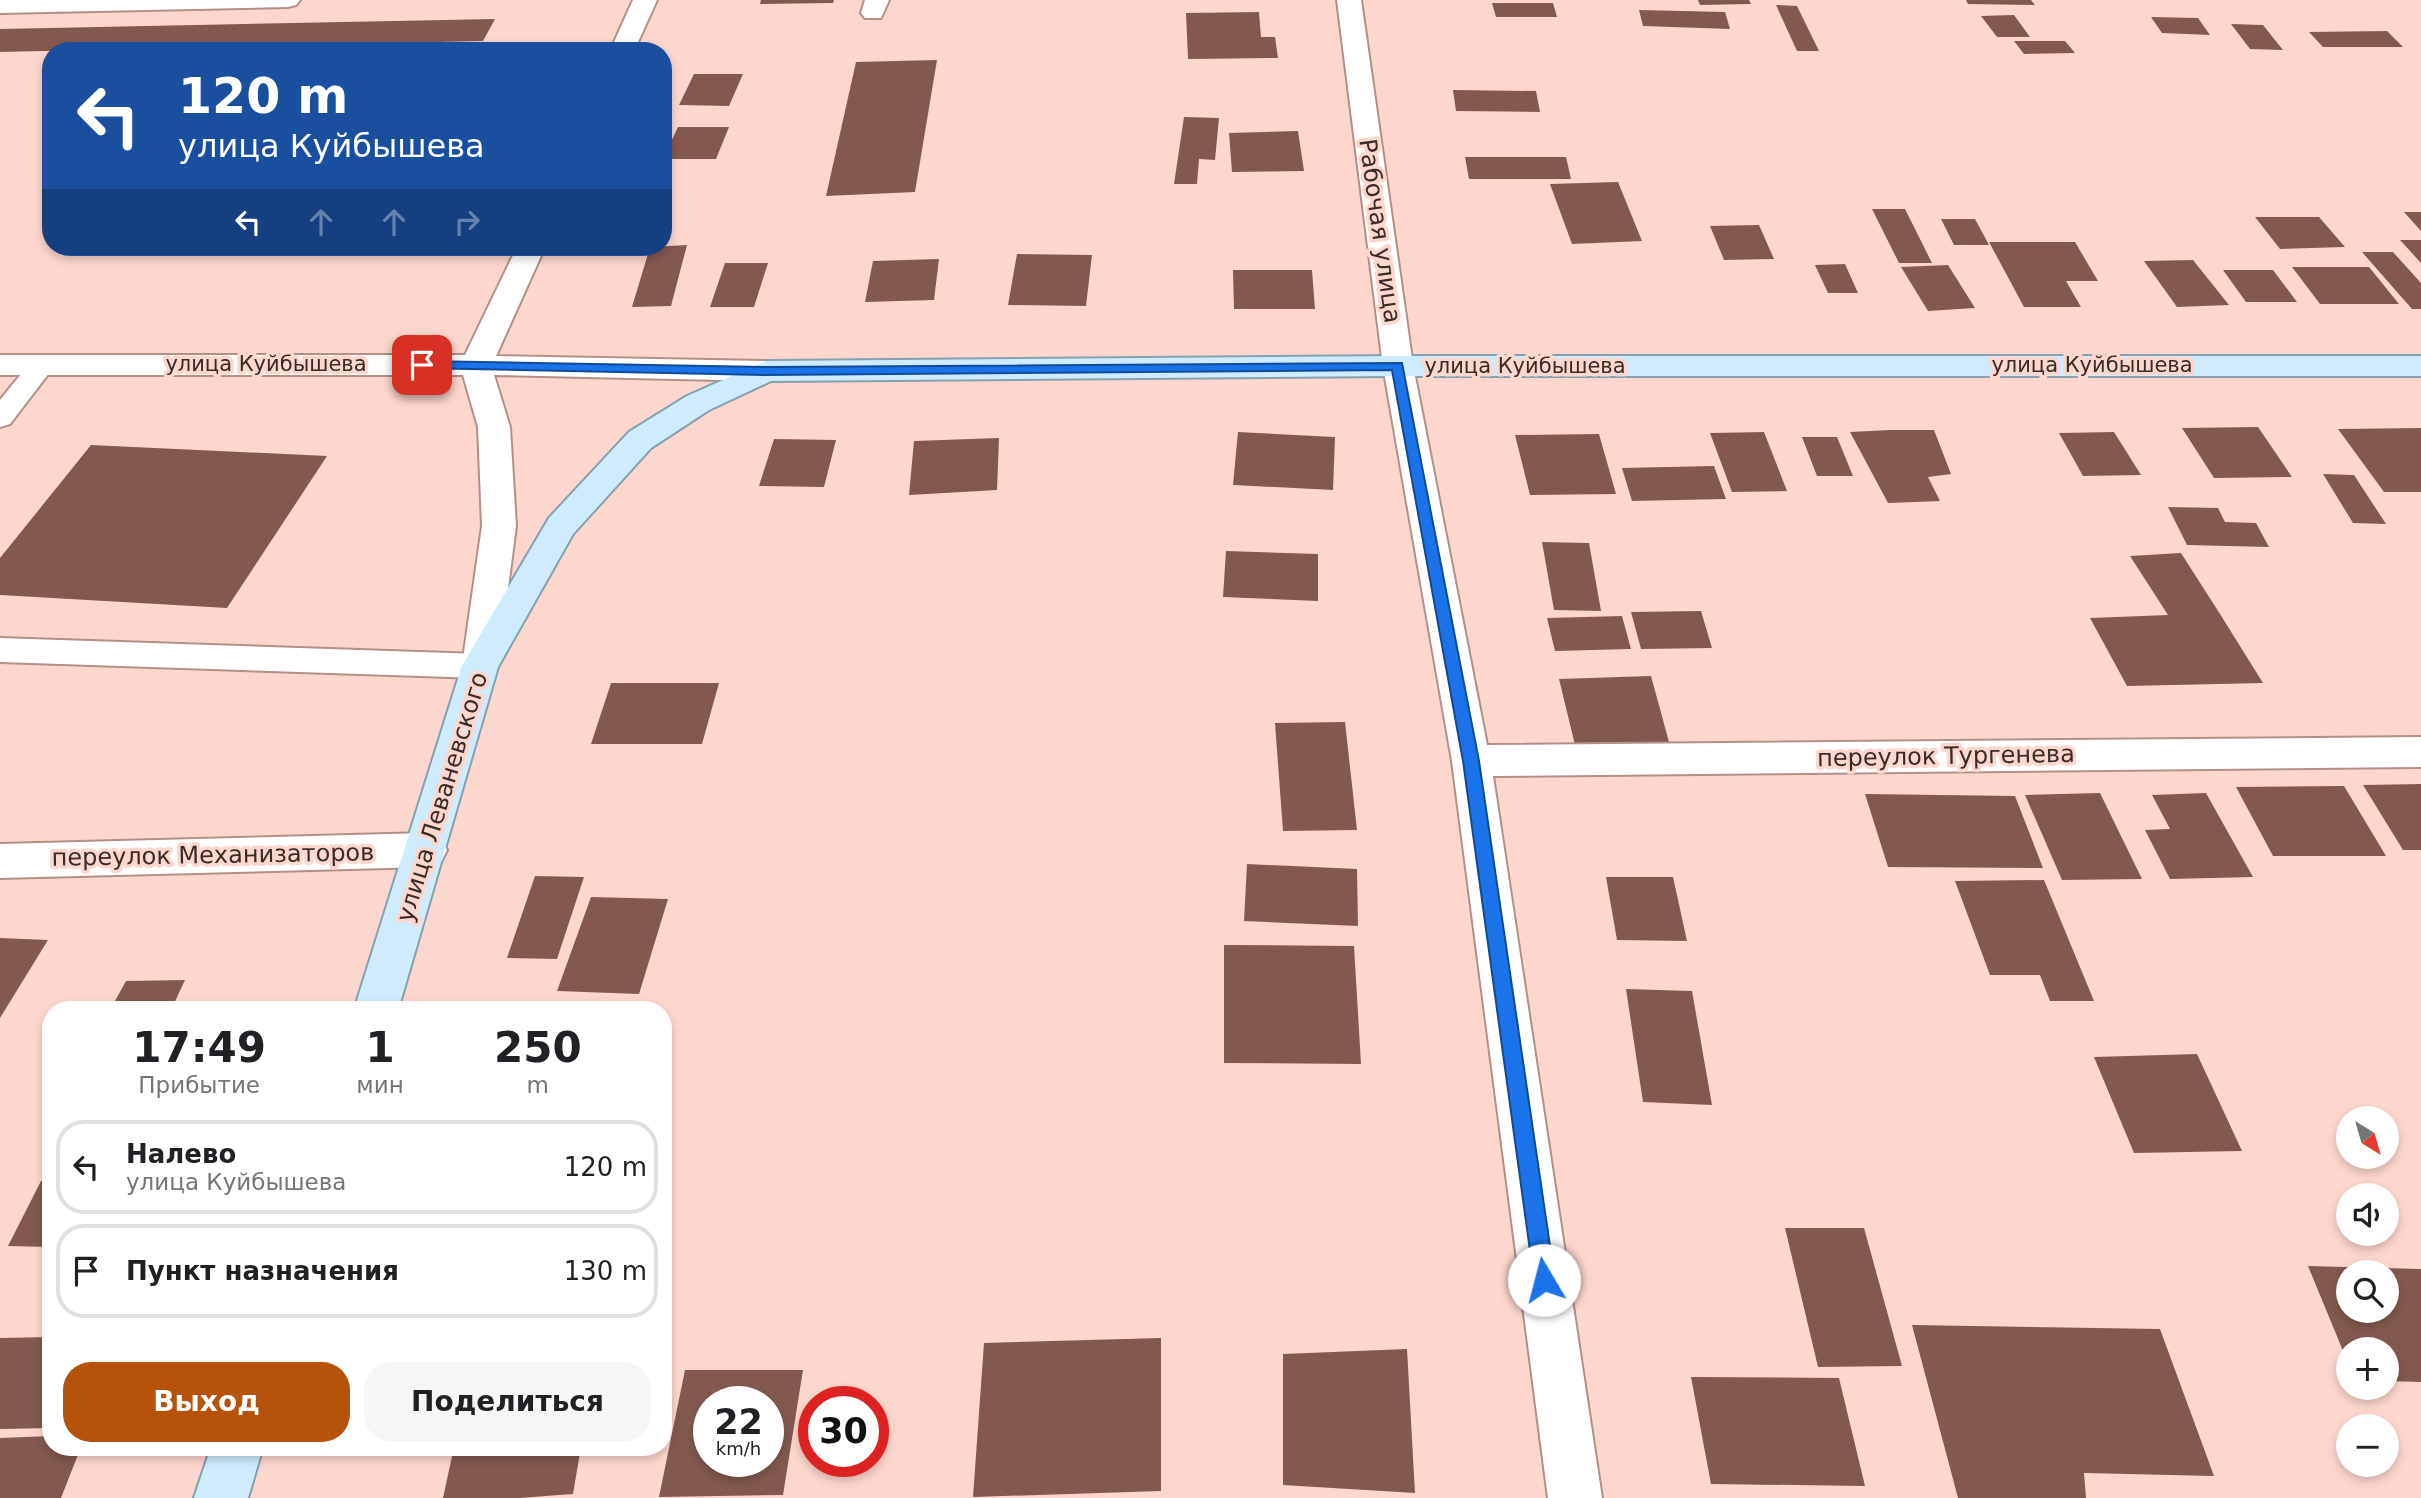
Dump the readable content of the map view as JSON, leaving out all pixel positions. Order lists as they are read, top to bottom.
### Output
{
  "streets": {
    "main road": ["улица Куйбышева", "улица Леваневского"],
    "street": ["Рабочая улица", "переулок Тургенева", "переулок Механизаторов"]
  },
  "crossings": [
    ["Рабочая улица", "улица Куйбышева"],
    ["Рабочая улица", "переулок Тургенева"],
    ["улица Куйбышева", "улица Леваневского"],
    ["улица Леваневского", "переулок Механизаторов"]
  ],
  "north": "bottom right",
  "page": {
    "turn": ["120 m", "улица Куйбышева"],
    "eta": [
      "17:49",
      "Прибытие",
      "1",
      "мин",
      "250",
      "m"
    ],
    "map_buttons": ["+", "−"],
    "list": [
      {
        "name": "Налево",
        "note": "улица Куйбышева",
        "value": "120 m"
      },
      {
        "name": "Пункт назначения",
        "value": "130 m"
      }
    ],
    "buttons": ["Выход", "Поделиться"],
    "speed": "22 km/h",
    "limit": "30"
  }
}
